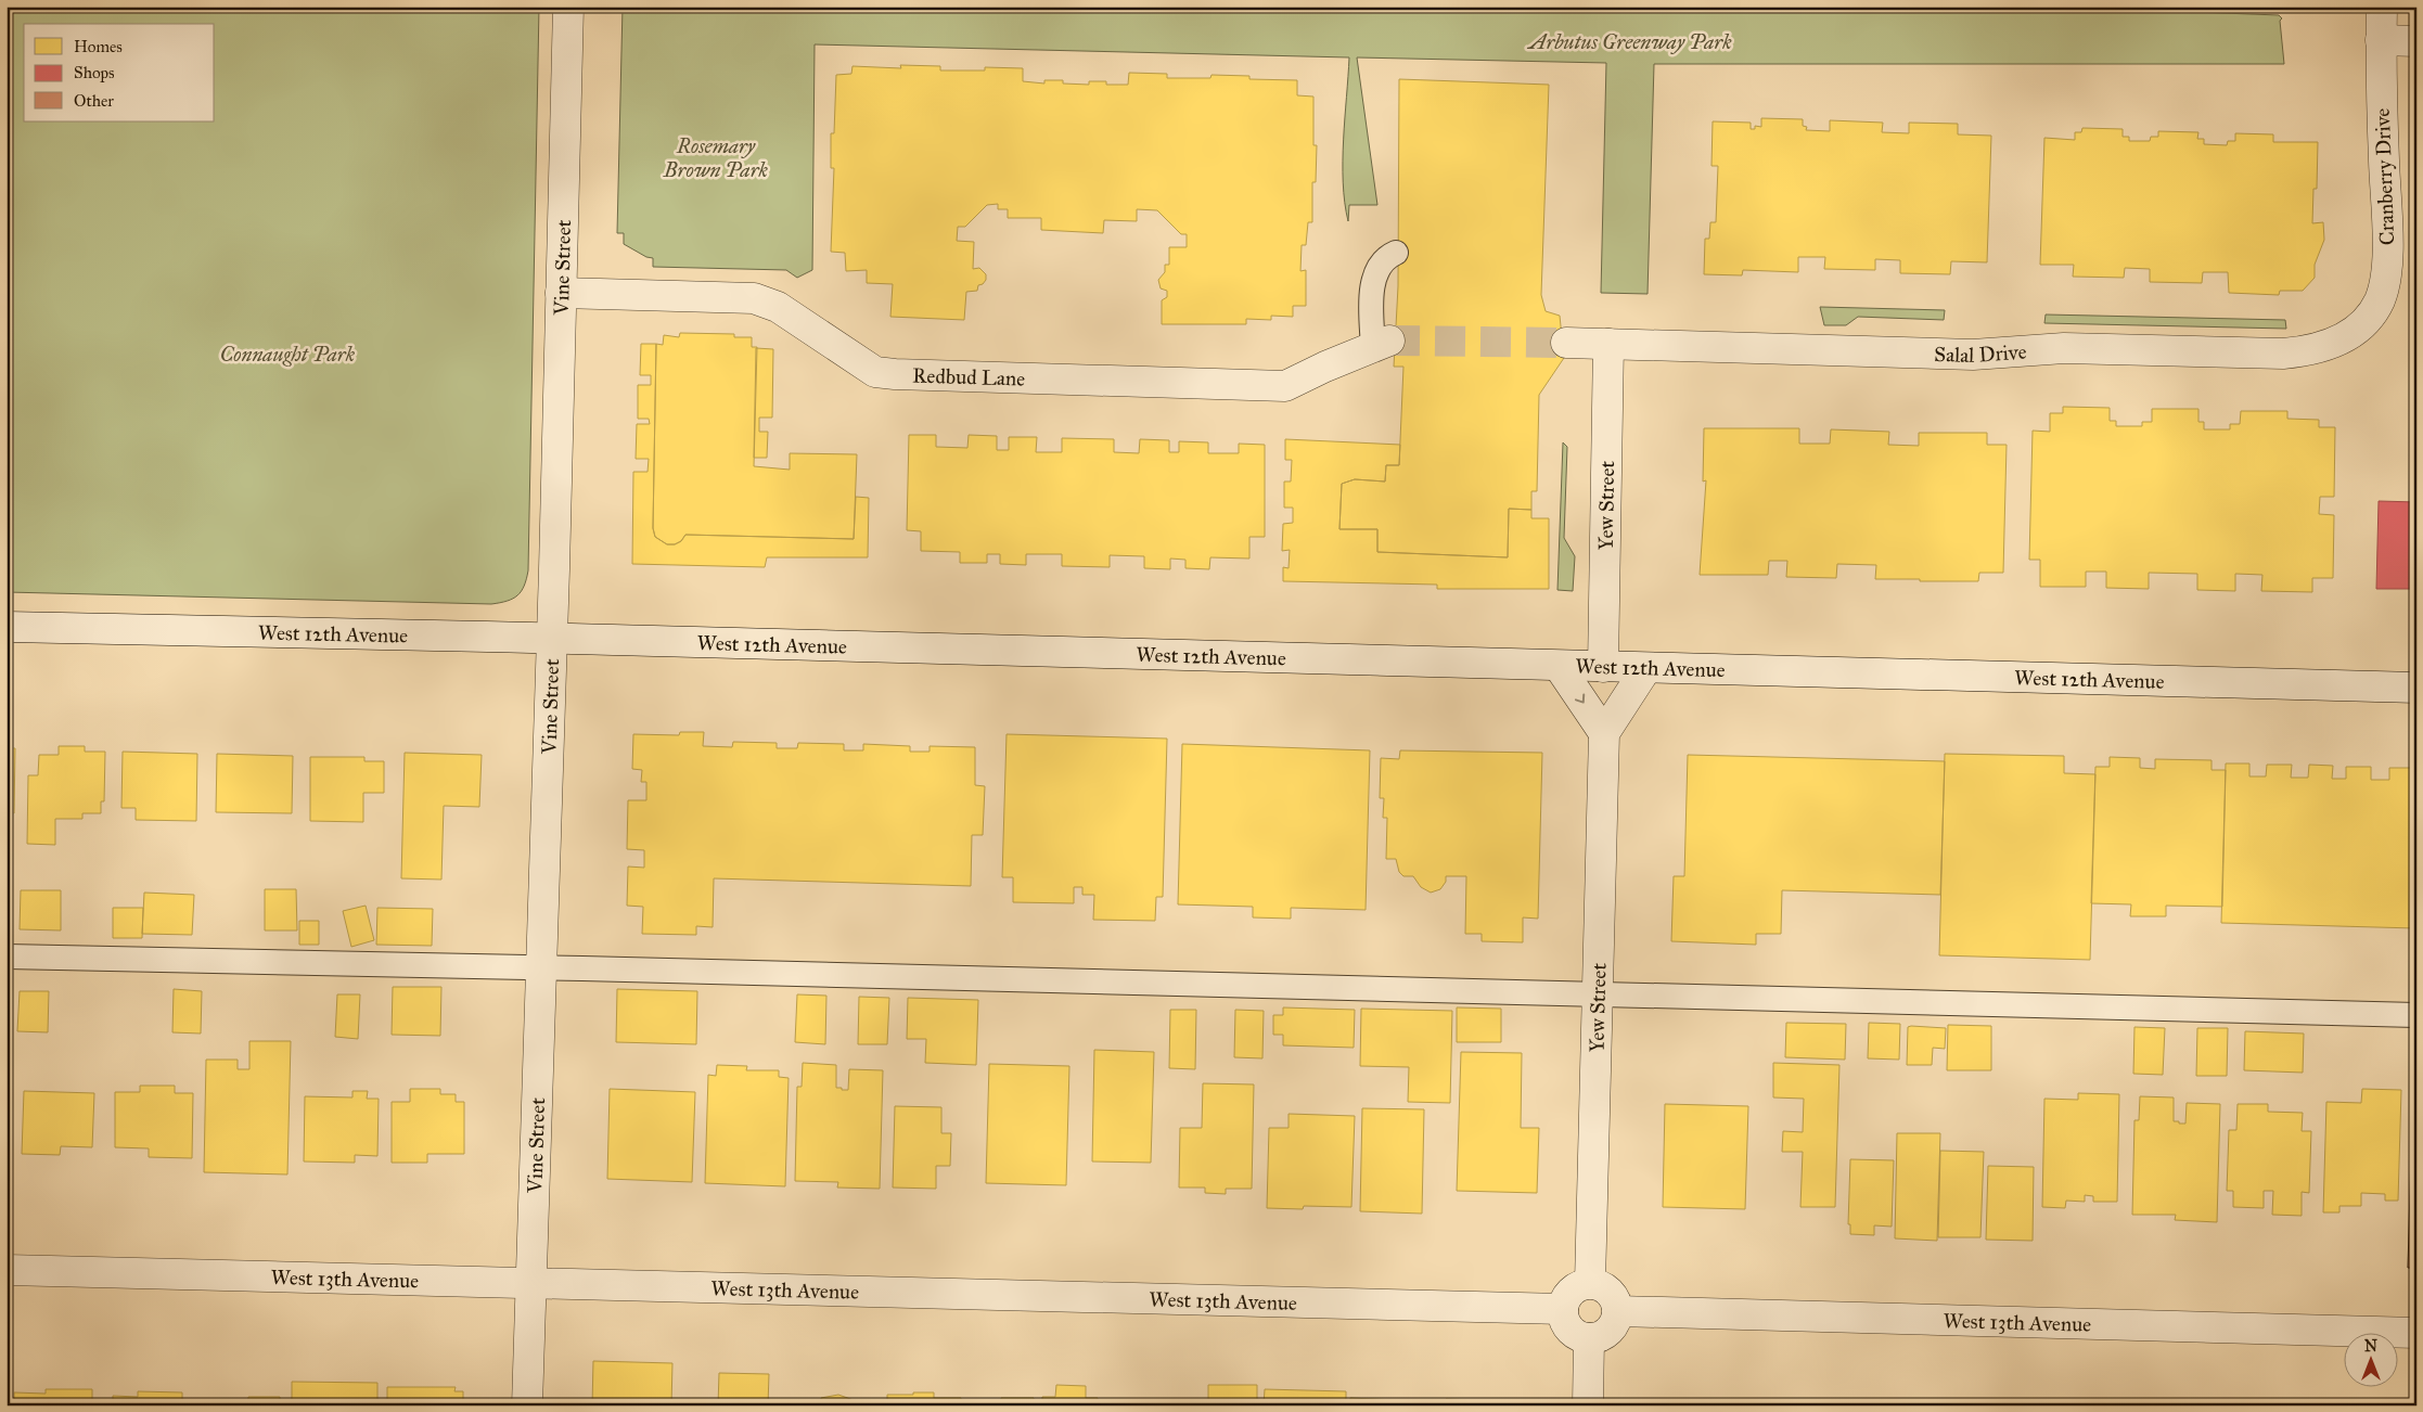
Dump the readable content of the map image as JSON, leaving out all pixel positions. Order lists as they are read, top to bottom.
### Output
{
  "streets": {
    "street": [
      "Cranberry Drive",
      "Vine Street",
      "Salal Drive",
      "Redbud Lane",
      "Yew Street",
      "West 12th Avenue",
      "West 13th Avenue"
    ]
  },
  "crossings": [
    ["Cranberry Drive", "Salal Drive"],
    ["Vine Street", "Redbud Lane"],
    ["Vine Street", "West 12th Avenue"],
    ["Vine Street", "West 13th Avenue"],
    ["Salal Drive", "Yew Street"],
    ["Yew Street", "West 12th Avenue"],
    ["Yew Street", "West 13th Avenue"]
  ],
  "parks": ["Arbutus Greenway Park", "Rosemary Brown Park", "Connaught Park"],
  "legend": ["Homes", "Shops", "Other"],
  "north": "top"
}
